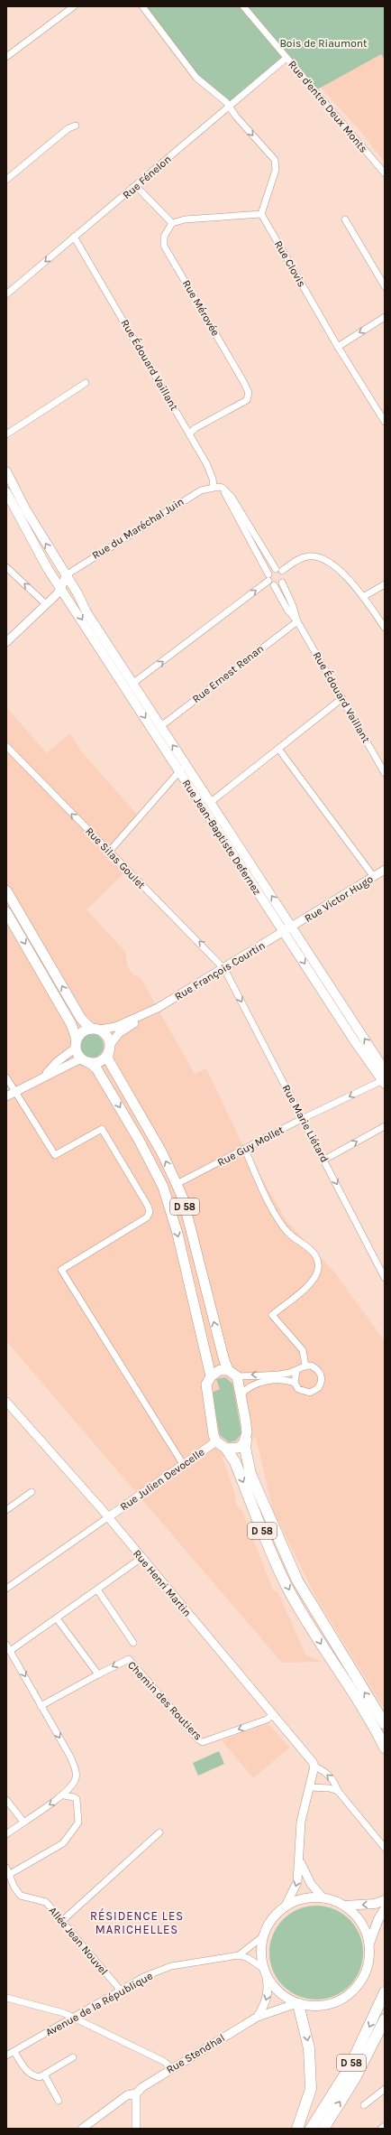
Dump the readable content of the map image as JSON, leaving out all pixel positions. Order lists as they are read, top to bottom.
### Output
{
  "streets": {
    "highway": ["D 58"],
    "main road": ["Rue Jean-Baptiste Defernez"],
    "street": [
      "Rue d'entre Deux Monts",
      "Rue Fénelon",
      "Rue Clovis",
      "Rue Mérovée",
      "Rue Édouard Vaillant",
      "Rue du Maréchal Juin",
      "Rue Ernest Renan",
      "Rue Silas Goulet",
      "Rue Victor Hugo",
      "Rue François Courtin",
      "Rue Marie Liétard",
      "Rue Guy Mollet",
      "Rue Julien Devocelle",
      "Rue Henri Martin",
      "Chemin des Routiers",
      "Allée Jean Nouvel",
      "Avenue de la République",
      "Rue Stendhal"
    ]
  },
  "crossings": [
    ["Rue d'entre Deux Monts", "Rue Fénelon"],
    ["Rue Fénelon", "Rue Édouard Vaillant"],
    ["Rue Mérovée", "Rue Édouard Vaillant"],
    ["Rue Édouard Vaillant", "Rue du Maréchal Juin"],
    ["Rue Édouard Vaillant", "Rue Ernest Renan"],
    ["Rue du Maréchal Juin", "Rue Jean-Baptiste Defernez"],
    ["Rue Ernest Renan", "Rue Jean-Baptiste Defernez"],
    ["Rue Jean-Baptiste Defernez", "Rue Victor Hugo"],
    ["Rue Jean-Baptiste Defernez", "Rue François Courtin"],
    ["Rue Jean-Baptiste Defernez", "Rue Guy Mollet"],
    ["Rue Silas Goulet", "Rue François Courtin"],
    ["Rue Silas Goulet", "Rue Marie Liétard"],
    ["Rue Victor Hugo", "Rue François Courtin"],
    ["Rue François Courtin", "Rue Marie Liétard"],
    ["Rue Marie Liétard", "Rue Guy Mollet"],
    ["Rue Guy Mollet", "D 58"],
    ["Rue Julien Devocelle", "Rue Henri Martin"],
    ["Rue Henri Martin", "Chemin des Routiers"],
    ["Allée Jean Nouvel", "Avenue de la République"]
  ],
  "one_way": ["Rue Silas Goulet", "Rue Marie Liétard", "Chemin des Routiers"],
  "districts": ["RÉSIDENCE LES MARICHELLES"],
  "parks": ["Bois de Riaumont"]
}
